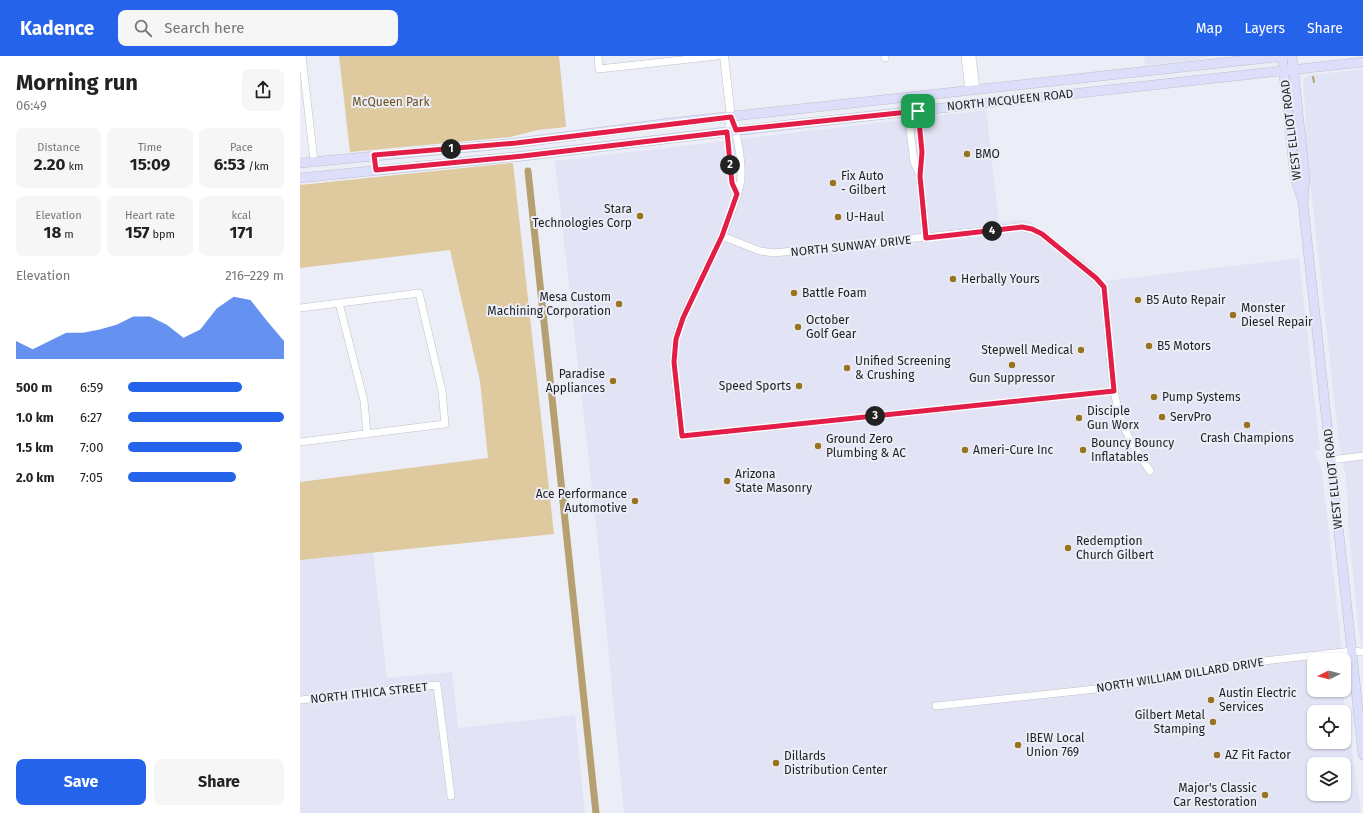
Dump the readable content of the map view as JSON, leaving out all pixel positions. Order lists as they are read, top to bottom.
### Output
{
  "streets": {
    "main road": ["NORTH MCQUEEN ROAD", "WEST ELLIOT ROAD"],
    "street": ["NORTH SUNWAY DRIVE", "NORTH WILLIAM DILLARD DRIVE", "NORTH ITHICA STREET"]
  },
  "crossings": [
    ["NORTH MCQUEEN ROAD", "WEST ELLIOT ROAD"],
    ["WEST ELLIOT ROAD", "NORTH WILLIAM DILLARD DRIVE"]
  ],
  "parks": ["McQueen Park"],
  "places": [
    "BMO",
    "Fix Auto - Gilbert",
    "Stara Technologies Corp",
    "U-Haul",
    "Herbally Yours",
    "Battle Foam",
    "B5 Auto Repair",
    "Mesa Custom Machining Corporation",
    "Monster Diesel Repair",
    "October Golf Gear",
    "B5 Motors",
    "Stepwell Medical",
    "Gun Suppressor",
    "Unified Screening & Crushing",
    "Paradise Appliances",
    "Speed Sports",
    "Pump Systems",
    "ServPro",
    "Disciple Gun Worx",
    "Crash Champions",
    "Ground Zero Plumbing & AC",
    "Ameri-Cure Inc",
    "Bouncy Bouncy Inflatables",
    "Arizona State Masonry",
    "Ace Performance Automotive",
    "Redemption Church Gilbert",
    "Austin Electric Services",
    "Gilbert Metal Stamping",
    "IBEW Local Union 769",
    "AZ Fit Factor",
    "Dillards Distribution Center",
    "Major's Classic Car Restoration"
  ],
  "north": "left",
  "page": {
    "header": "Kadence",
    "search": "Search here",
    "nav": ["Map", "Layers", "Share"],
    "heading": ["Morning run", "06:49"],
    "stats": [
      ["Distance", "2.20 km"],
      ["Time", "15:09"],
      ["Pace", "6:53 /km"],
      ["Elevation", "18 m"],
      ["Heart rate", "157 bpm"],
      ["kcal", "171"]
    ],
    "pins": [
      "1",
      "2",
      "4",
      "3"
    ],
    "chart": ["Elevation", "216–229 m"],
    "list": [
      {
        "name": "500 m",
        "note": "6:59"
      },
      {
        "name": "1.0 km",
        "note": "6:27"
      },
      {
        "name": "1.5 km",
        "note": "7:00"
      },
      {
        "name": "2.0 km",
        "note": "7:05"
      }
    ],
    "buttons": ["Save", "Share"]
  }
}
